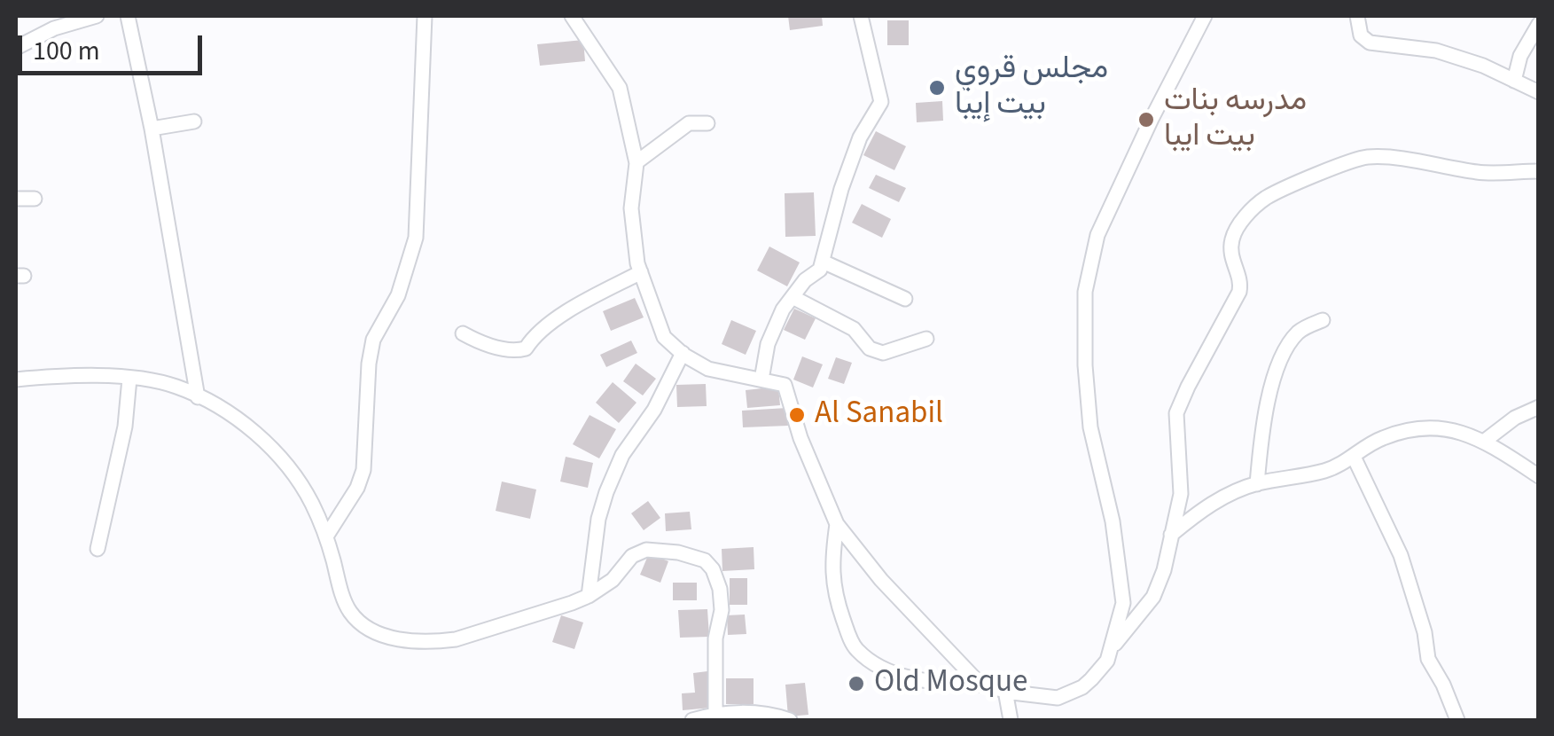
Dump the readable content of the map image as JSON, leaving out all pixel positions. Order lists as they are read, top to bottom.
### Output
{
  "places": [
    "مجلس قروي بيت إيبا",
    "مدرسه بنات بيت ايبا",
    "Al Sanabil",
    "Old Mosque"
  ],
  "scale_bar": "100 m"
}
